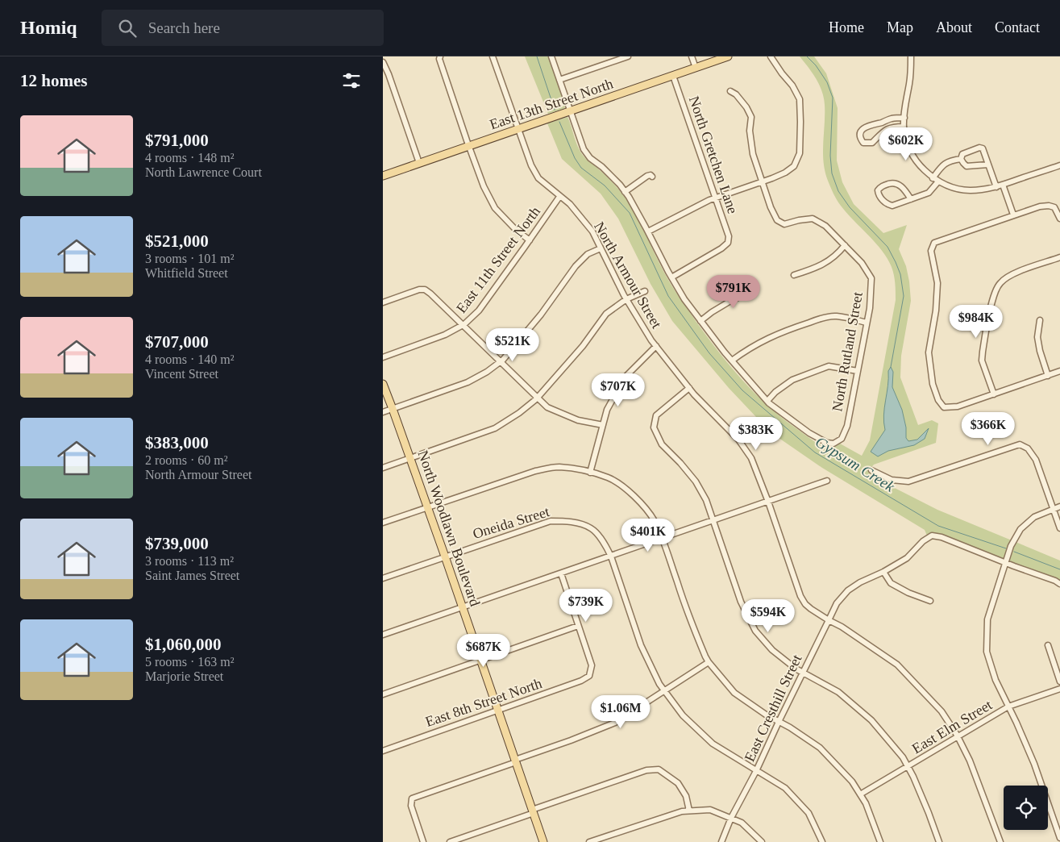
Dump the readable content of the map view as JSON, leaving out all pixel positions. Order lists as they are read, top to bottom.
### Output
{
  "streets": {
    "main road": ["East 13th Street North", "North Woodlawn Boulevard"],
    "street": [
      "North Gretchen Lane",
      "East 11th Street North",
      "North Armour Street",
      "North Rutland Street",
      "Oneida Street",
      "East 8th Street North",
      "East Cresthill Street",
      "East Elm Street"
    ]
  },
  "crossings": [
    ["East 13th Street North", "North Gretchen Lane"],
    ["East 13th Street North", "North Armour Street"],
    ["East 11th Street North", "North Armour Street"],
    ["North Armour Street", "East Cresthill Street"],
    ["North Armour Street", "East Elm Street"],
    ["Oneida Street", "North Woodlawn Boulevard"],
    ["Oneida Street", "East Cresthill Street"],
    ["North Woodlawn Boulevard", "East 8th Street North"]
  ],
  "water": ["Gypsum Creek"],
  "page": {
    "header": "Homiq",
    "search": "Search here",
    "nav": [
      "Home",
      "Map",
      "About",
      "Contact"
    ],
    "heading": "12 homes",
    "list": [
      {
        "name": "$791,000",
        "note": "4 rooms · 148 m² · North Lawrence Court"
      },
      {
        "name": "$521,000",
        "note": "3 rooms · 101 m² · Whitfield Street"
      },
      {
        "name": "$707,000",
        "note": "4 rooms · 140 m² · Vincent Street"
      },
      {
        "name": "$383,000",
        "note": "2 rooms · 60 m² · North Armour Street"
      },
      {
        "name": "$739,000",
        "note": "3 rooms · 113 m² · Saint James Street"
      },
      {
        "name": "$1,060,000",
        "note": "5 rooms · 163 m² · Marjorie Street"
      }
    ],
    "price": [
      "$602K",
      "$791K",
      "$984K",
      "$521K",
      "$707K",
      "$366K",
      "$383K",
      "$401K",
      "$739K",
      "$594K",
      "$687K",
      "$1.06M"
    ]
  }
}
